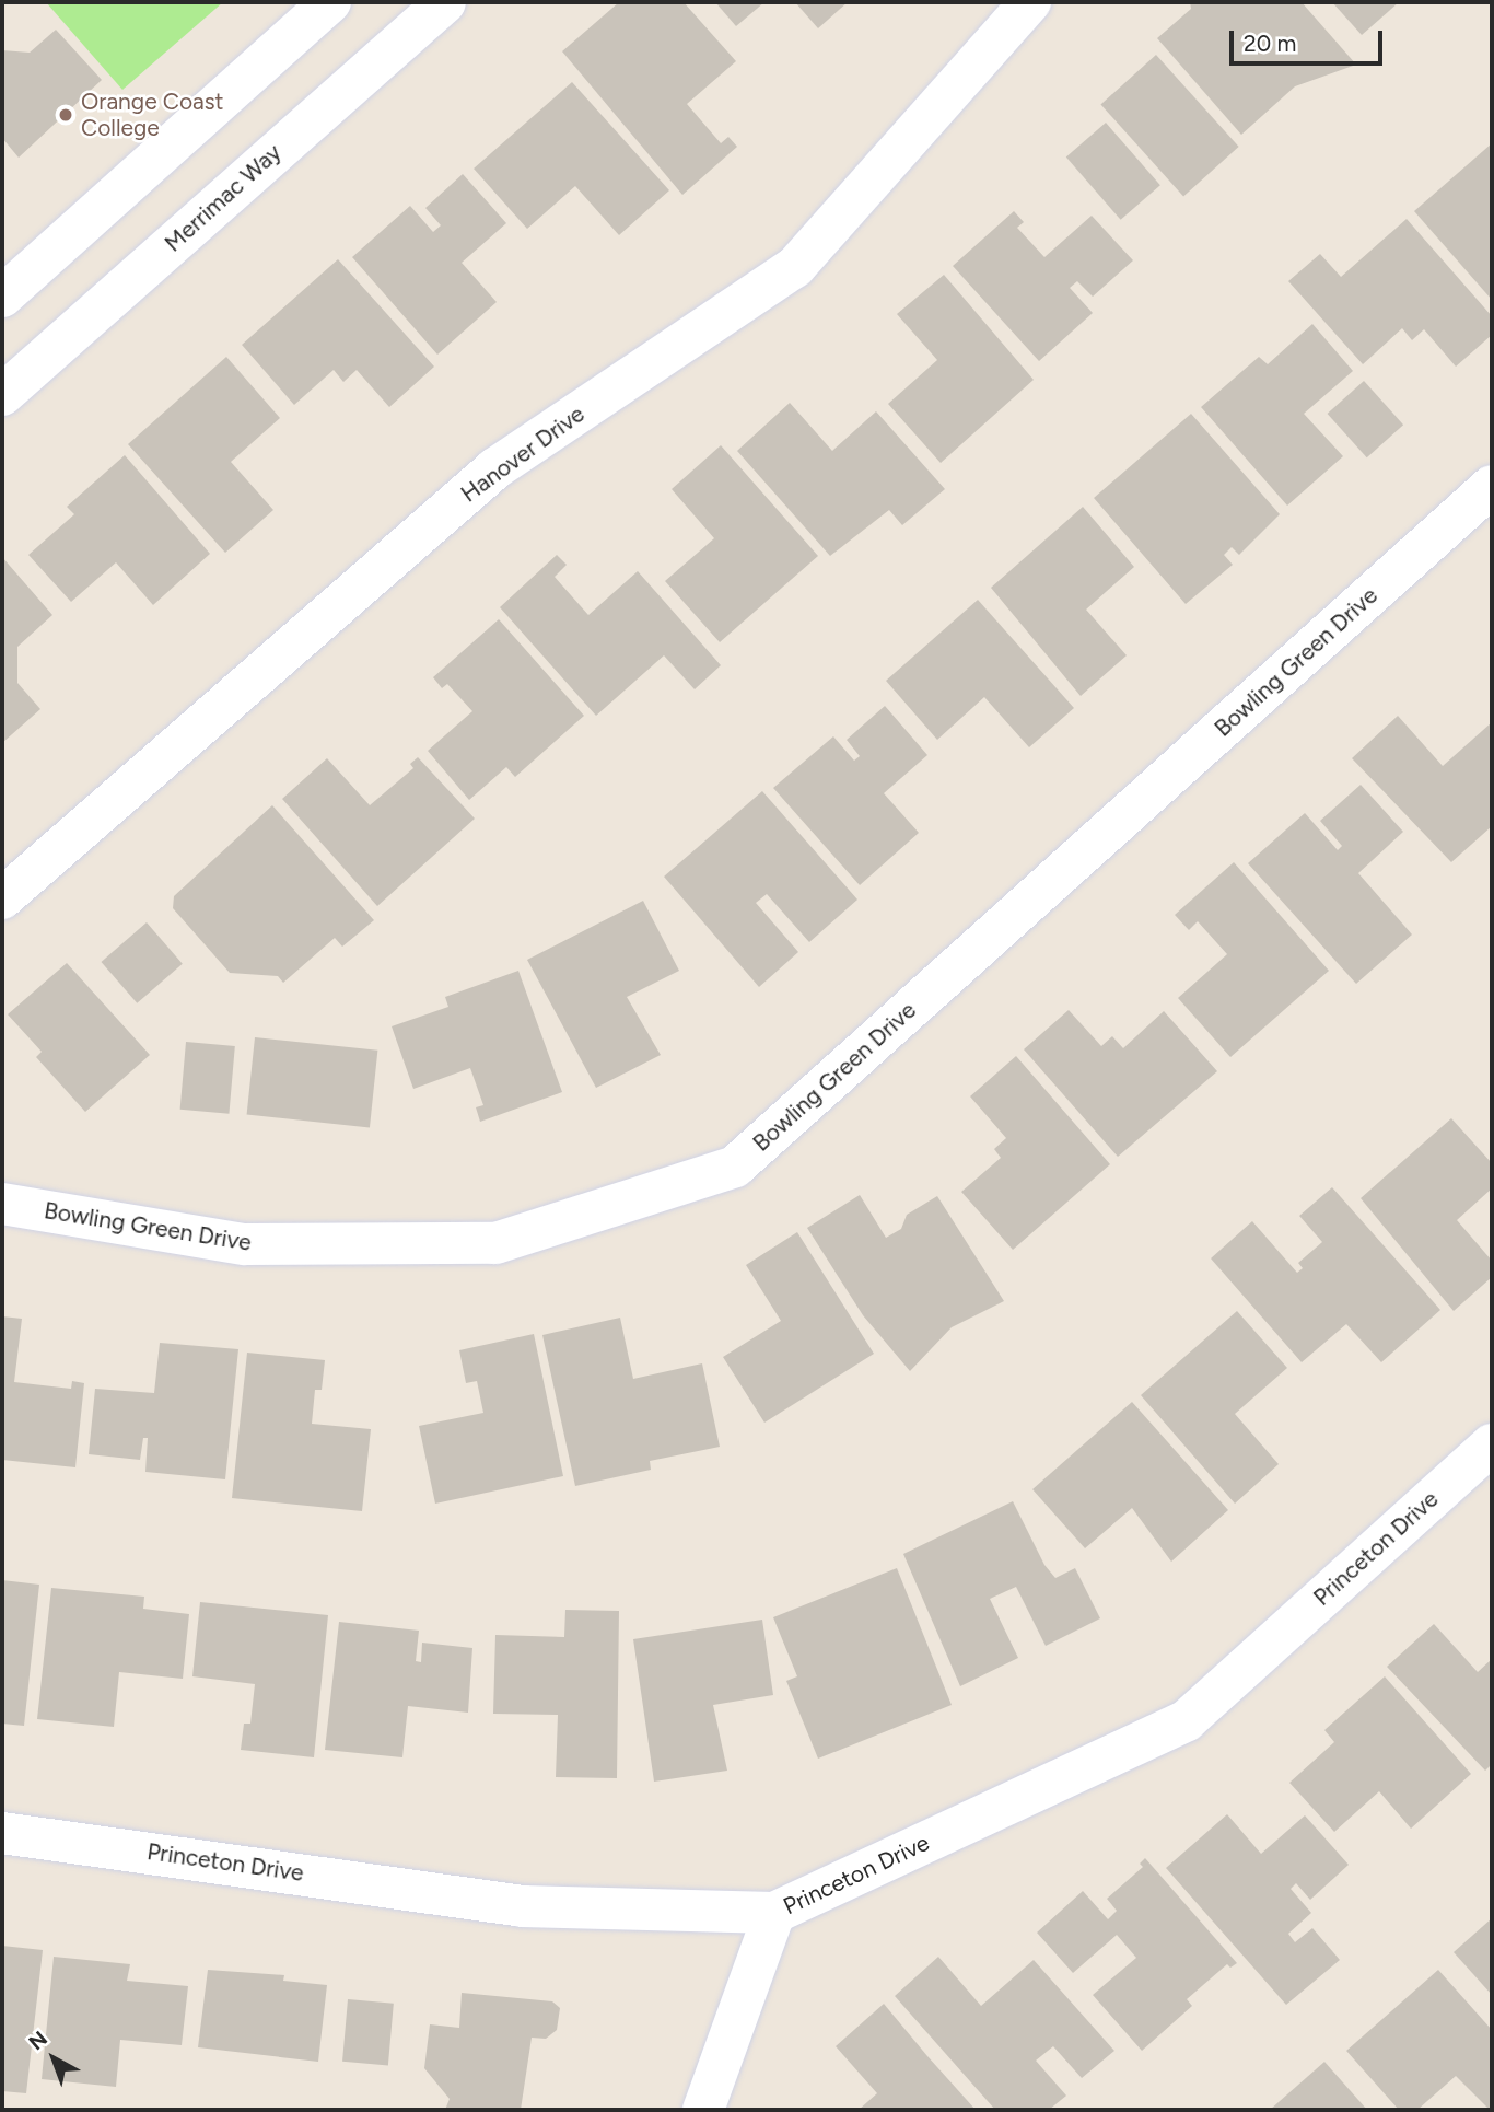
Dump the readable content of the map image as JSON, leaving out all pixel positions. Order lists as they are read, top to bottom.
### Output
{
  "streets": {
    "street": [
      "Merrimac Way",
      "Hanover Drive",
      "Bowling Green Drive",
      "Princeton Drive"
    ]
  },
  "places": ["Orange Coast College"],
  "scale_bar": "20 m",
  "north": "top left"
}
